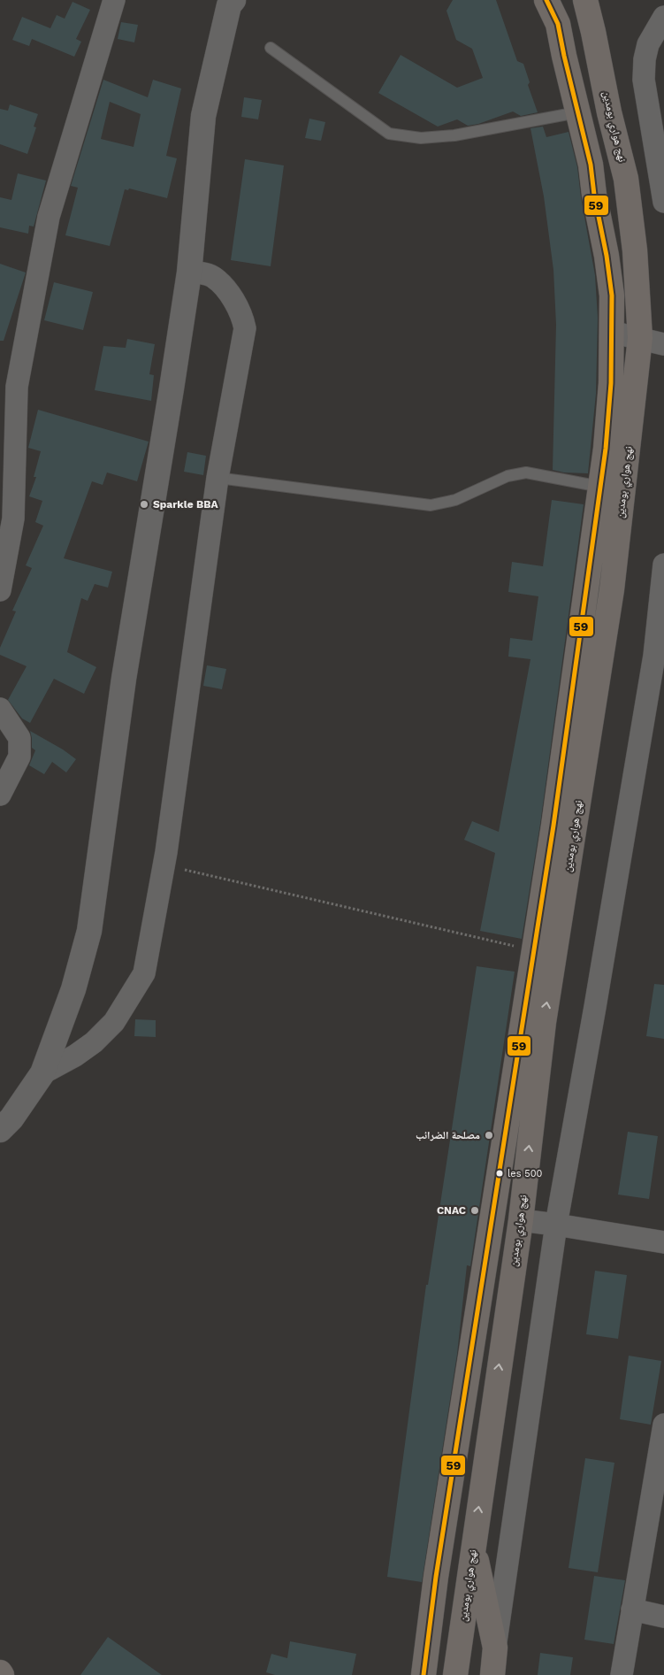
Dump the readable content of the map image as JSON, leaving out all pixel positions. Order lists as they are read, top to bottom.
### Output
{
  "streets": {
    "main road": ["نهج هواري بومدين"]
  },
  "places": [
    "Sparkle BBA",
    "مصلحة الضرائب",
    "les 500",
    "CNAC"
  ],
  "lines": ["transit line 59"]
}
